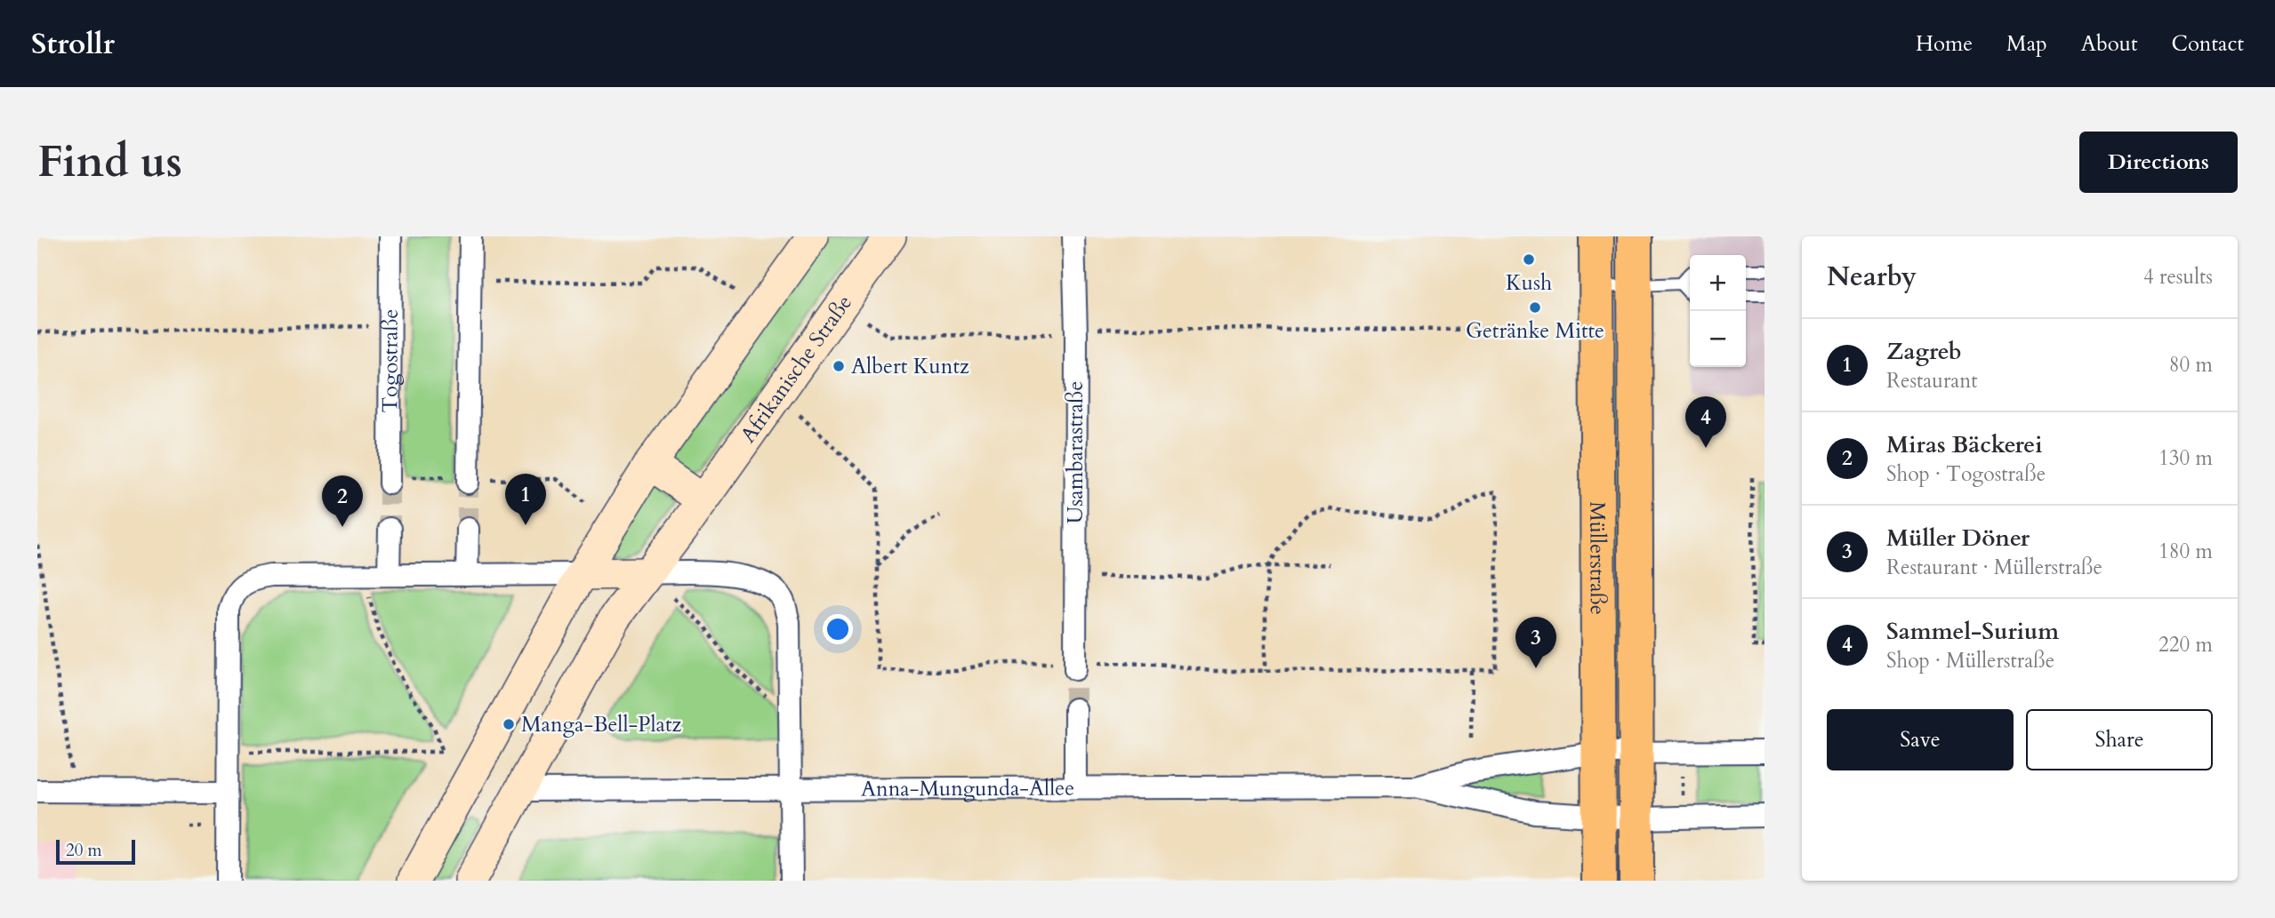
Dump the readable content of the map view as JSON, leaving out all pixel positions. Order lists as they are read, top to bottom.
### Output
{
  "streets": {
    "main road": ["Müllerstraße"],
    "street": [
      "Togostraße",
      "Afrikanische Straße",
      "Usambarastraße",
      "Anna-Mungunda-Allee"
    ]
  },
  "crossings": [
    ["Afrikanische Straße", "Anna-Mungunda-Allee"],
    ["Müllerstraße", "Anna-Mungunda-Allee"]
  ],
  "places": [
    "Kush",
    "Getränke Mitte",
    "Albert Kuntz",
    "Manga-Bell-Platz"
  ],
  "scale_bar": "20 m",
  "page": {
    "header": "Strollr",
    "nav": [
      "Home",
      "Map",
      "About",
      "Contact"
    ],
    "buttons": [
      "Directions",
      ["Save", "Share"]
    ],
    "title": "Find us",
    "heading": ["Nearby", "4 results"],
    "map_buttons": ["+", "−"],
    "list": [
      {
        "mark": "1",
        "name": "Zagreb",
        "note": "Restaurant",
        "value": "80 m"
      },
      {
        "mark": "2",
        "name": "Miras Bäckerei",
        "note": "Shop · Togostraße",
        "value": "130 m"
      },
      {
        "mark": "3",
        "name": "Müller Döner",
        "note": "Restaurant · Müllerstraße",
        "value": "180 m"
      },
      {
        "mark": "4",
        "name": "Sammel-Surium",
        "note": "Shop · Müllerstraße",
        "value": "220 m"
      }
    ],
    "pins": [
      "4",
      "1",
      "2",
      "3"
    ],
    "scale": "20 m"
  }
}
